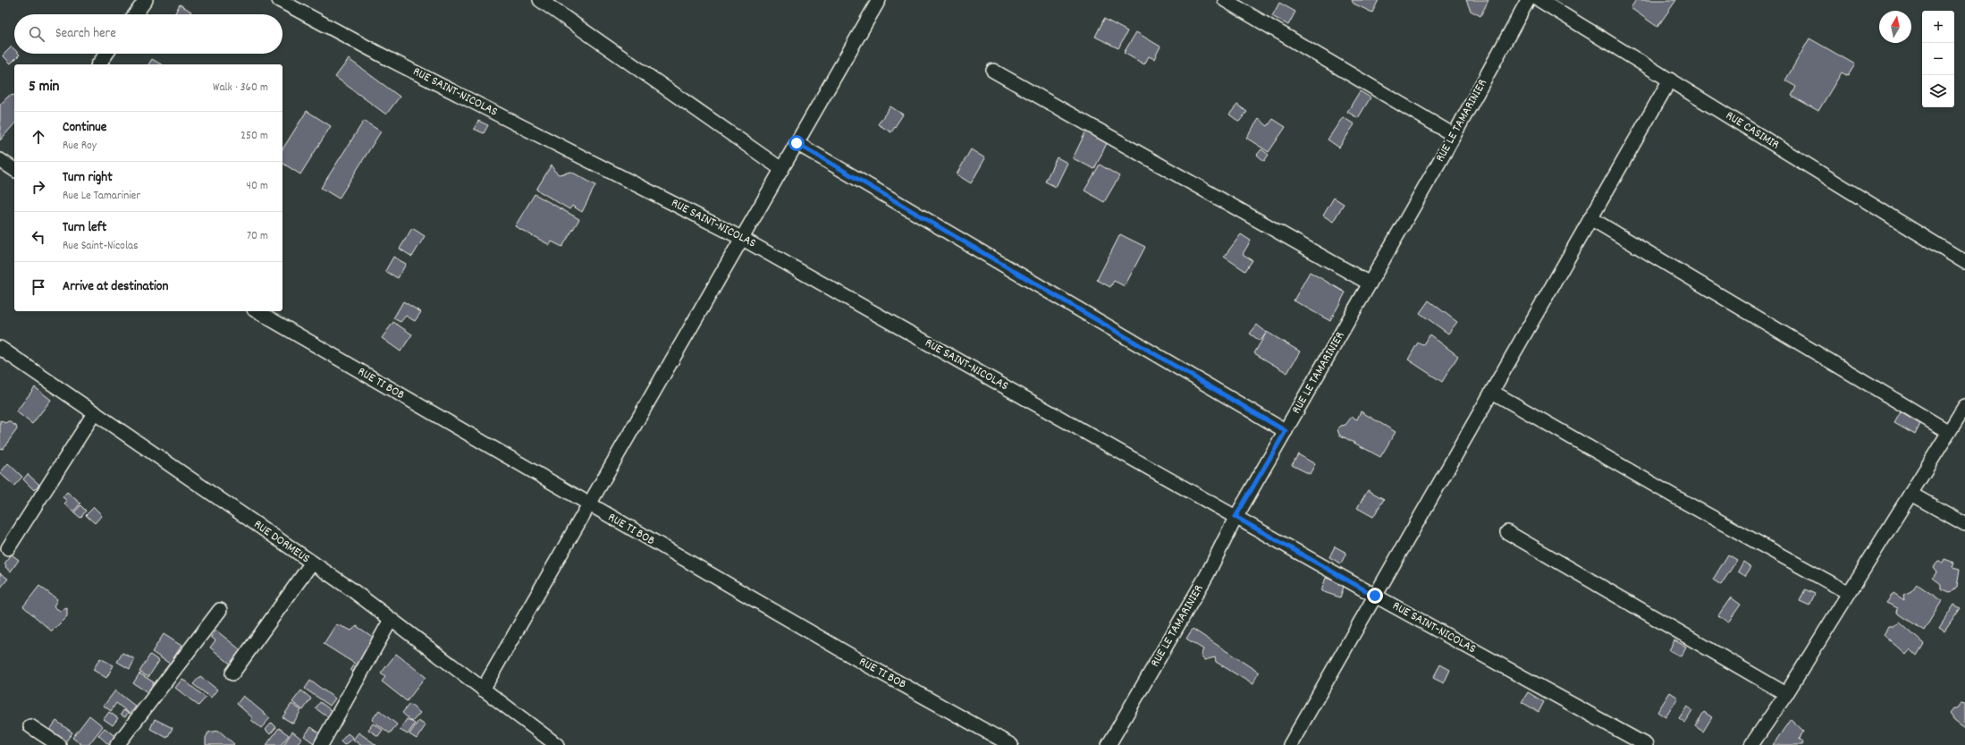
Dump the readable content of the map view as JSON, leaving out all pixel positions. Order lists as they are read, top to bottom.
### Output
{
  "streets": {
    "street": [
      "RUE SAINT-NICOLAS",
      "RUE LE TAMARINIER",
      "RUE CASIMIR",
      "RUE TI BOB",
      "RUE DORMEUS"
    ]
  },
  "crossings": [
    ["RUE SAINT-NICOLAS", "RUE LE TAMARINIER"]
  ],
  "north": "top",
  "page": {
    "map_buttons": ["+", "−"],
    "search": "Search here",
    "heading": ["5 min", "Walk · 360 m"],
    "list": [
      ["Continue", "Rue Roy", "250 m"],
      ["Turn right", "Rue Le Tamarinier", "40 m"],
      ["Turn left", "Rue Saint-Nicolas", "70 m"],
      "Arrive at destination"
    ]
  }
}
